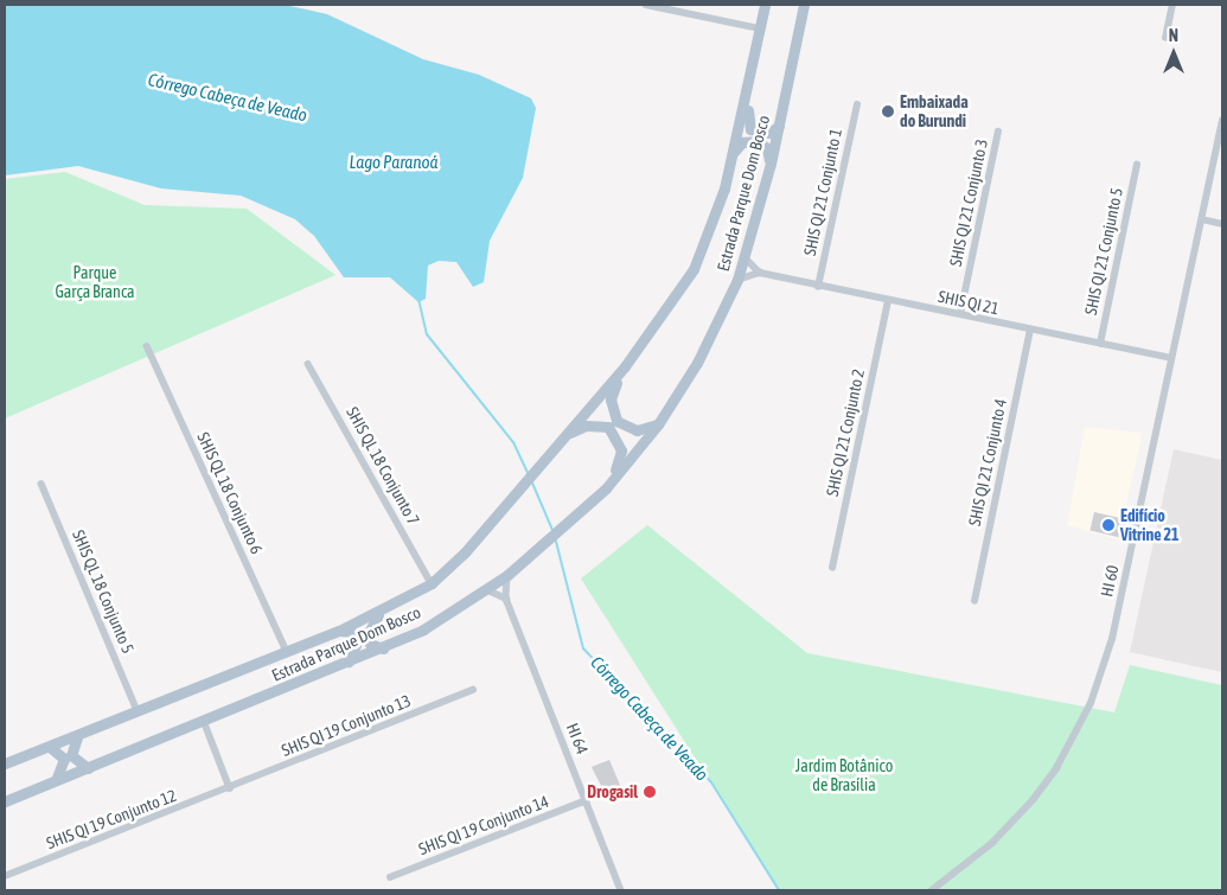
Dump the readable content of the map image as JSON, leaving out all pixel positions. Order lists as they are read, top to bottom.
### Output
{
  "streets": {
    "main road": ["Estrada Parque Dom Bosco"],
    "street": [
      "SHIS QI 21 Conjunto 1",
      "SHIS QI 21 Conjunto 3",
      "SHIS QI 21 Conjunto 5",
      "SHIS QI 21",
      "SHIS QI 21 Conjunto 2",
      "SHIS QI 21 Conjunto 4",
      "SHIS QL 18 Conjunto 7",
      "SHIS QL 18 Conjunto 6",
      "HI 60",
      "SHIS QL 18 Conjunto 5",
      "SHIS QI 19 Conjunto 13",
      "HI 64",
      "SHIS QI 19 Conjunto 12",
      "SHIS QI 19 Conjunto 14"
    ]
  },
  "crossings": [
    ["SHIS QI 21 Conjunto 1", "SHIS QI 21"],
    ["Estrada Parque Dom Bosco", "SHIS QL 18 Conjunto 7"],
    ["Estrada Parque Dom Bosco", "SHIS QL 18 Conjunto 6"],
    ["Estrada Parque Dom Bosco", "SHIS QL 18 Conjunto 5"],
    ["Estrada Parque Dom Bosco", "HI 64"],
    ["SHIS QI 21 Conjunto 3", "SHIS QI 21"],
    ["SHIS QI 21 Conjunto 5", "SHIS QI 21"],
    ["SHIS QI 21", "SHIS QI 21 Conjunto 2"],
    ["SHIS QI 21", "SHIS QI 21 Conjunto 4"],
    ["SHIS QI 21", "HI 60"],
    ["SHIS QI 19 Conjunto 13", "SHIS QI 19 Conjunto 12"],
    ["HI 64", "SHIS QI 19 Conjunto 14"]
  ],
  "water": ["Córrego Cabeça de Veado", "Lago Paranoá"],
  "parks": ["Parque Garça Branca", "Jardim Botânico de Brasília"],
  "places": ["Embaixada do Burundi", "Edifício Vitrine 21", "Drogasil"],
  "north": "top"
}
